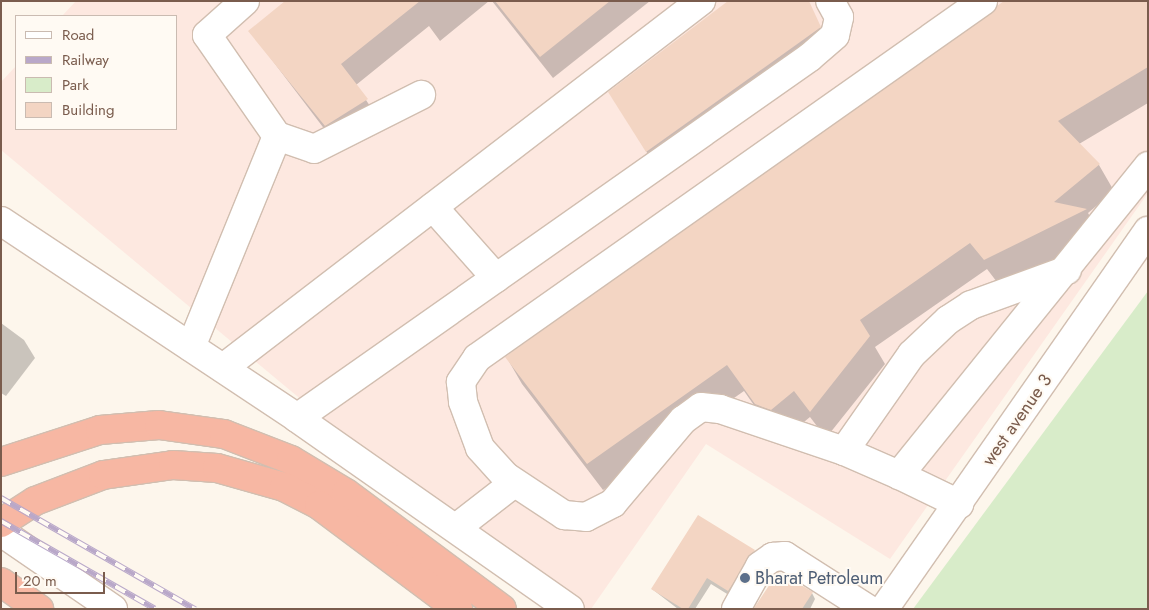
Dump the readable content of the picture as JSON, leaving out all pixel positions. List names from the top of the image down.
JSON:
{
  "streets": {
    "street": ["west avenue 3"]
  },
  "places": ["Bharat Petroleum"],
  "legend": [
    "Road",
    "Railway",
    "Park",
    "Building"
  ],
  "scale_bar": "20 m"
}
